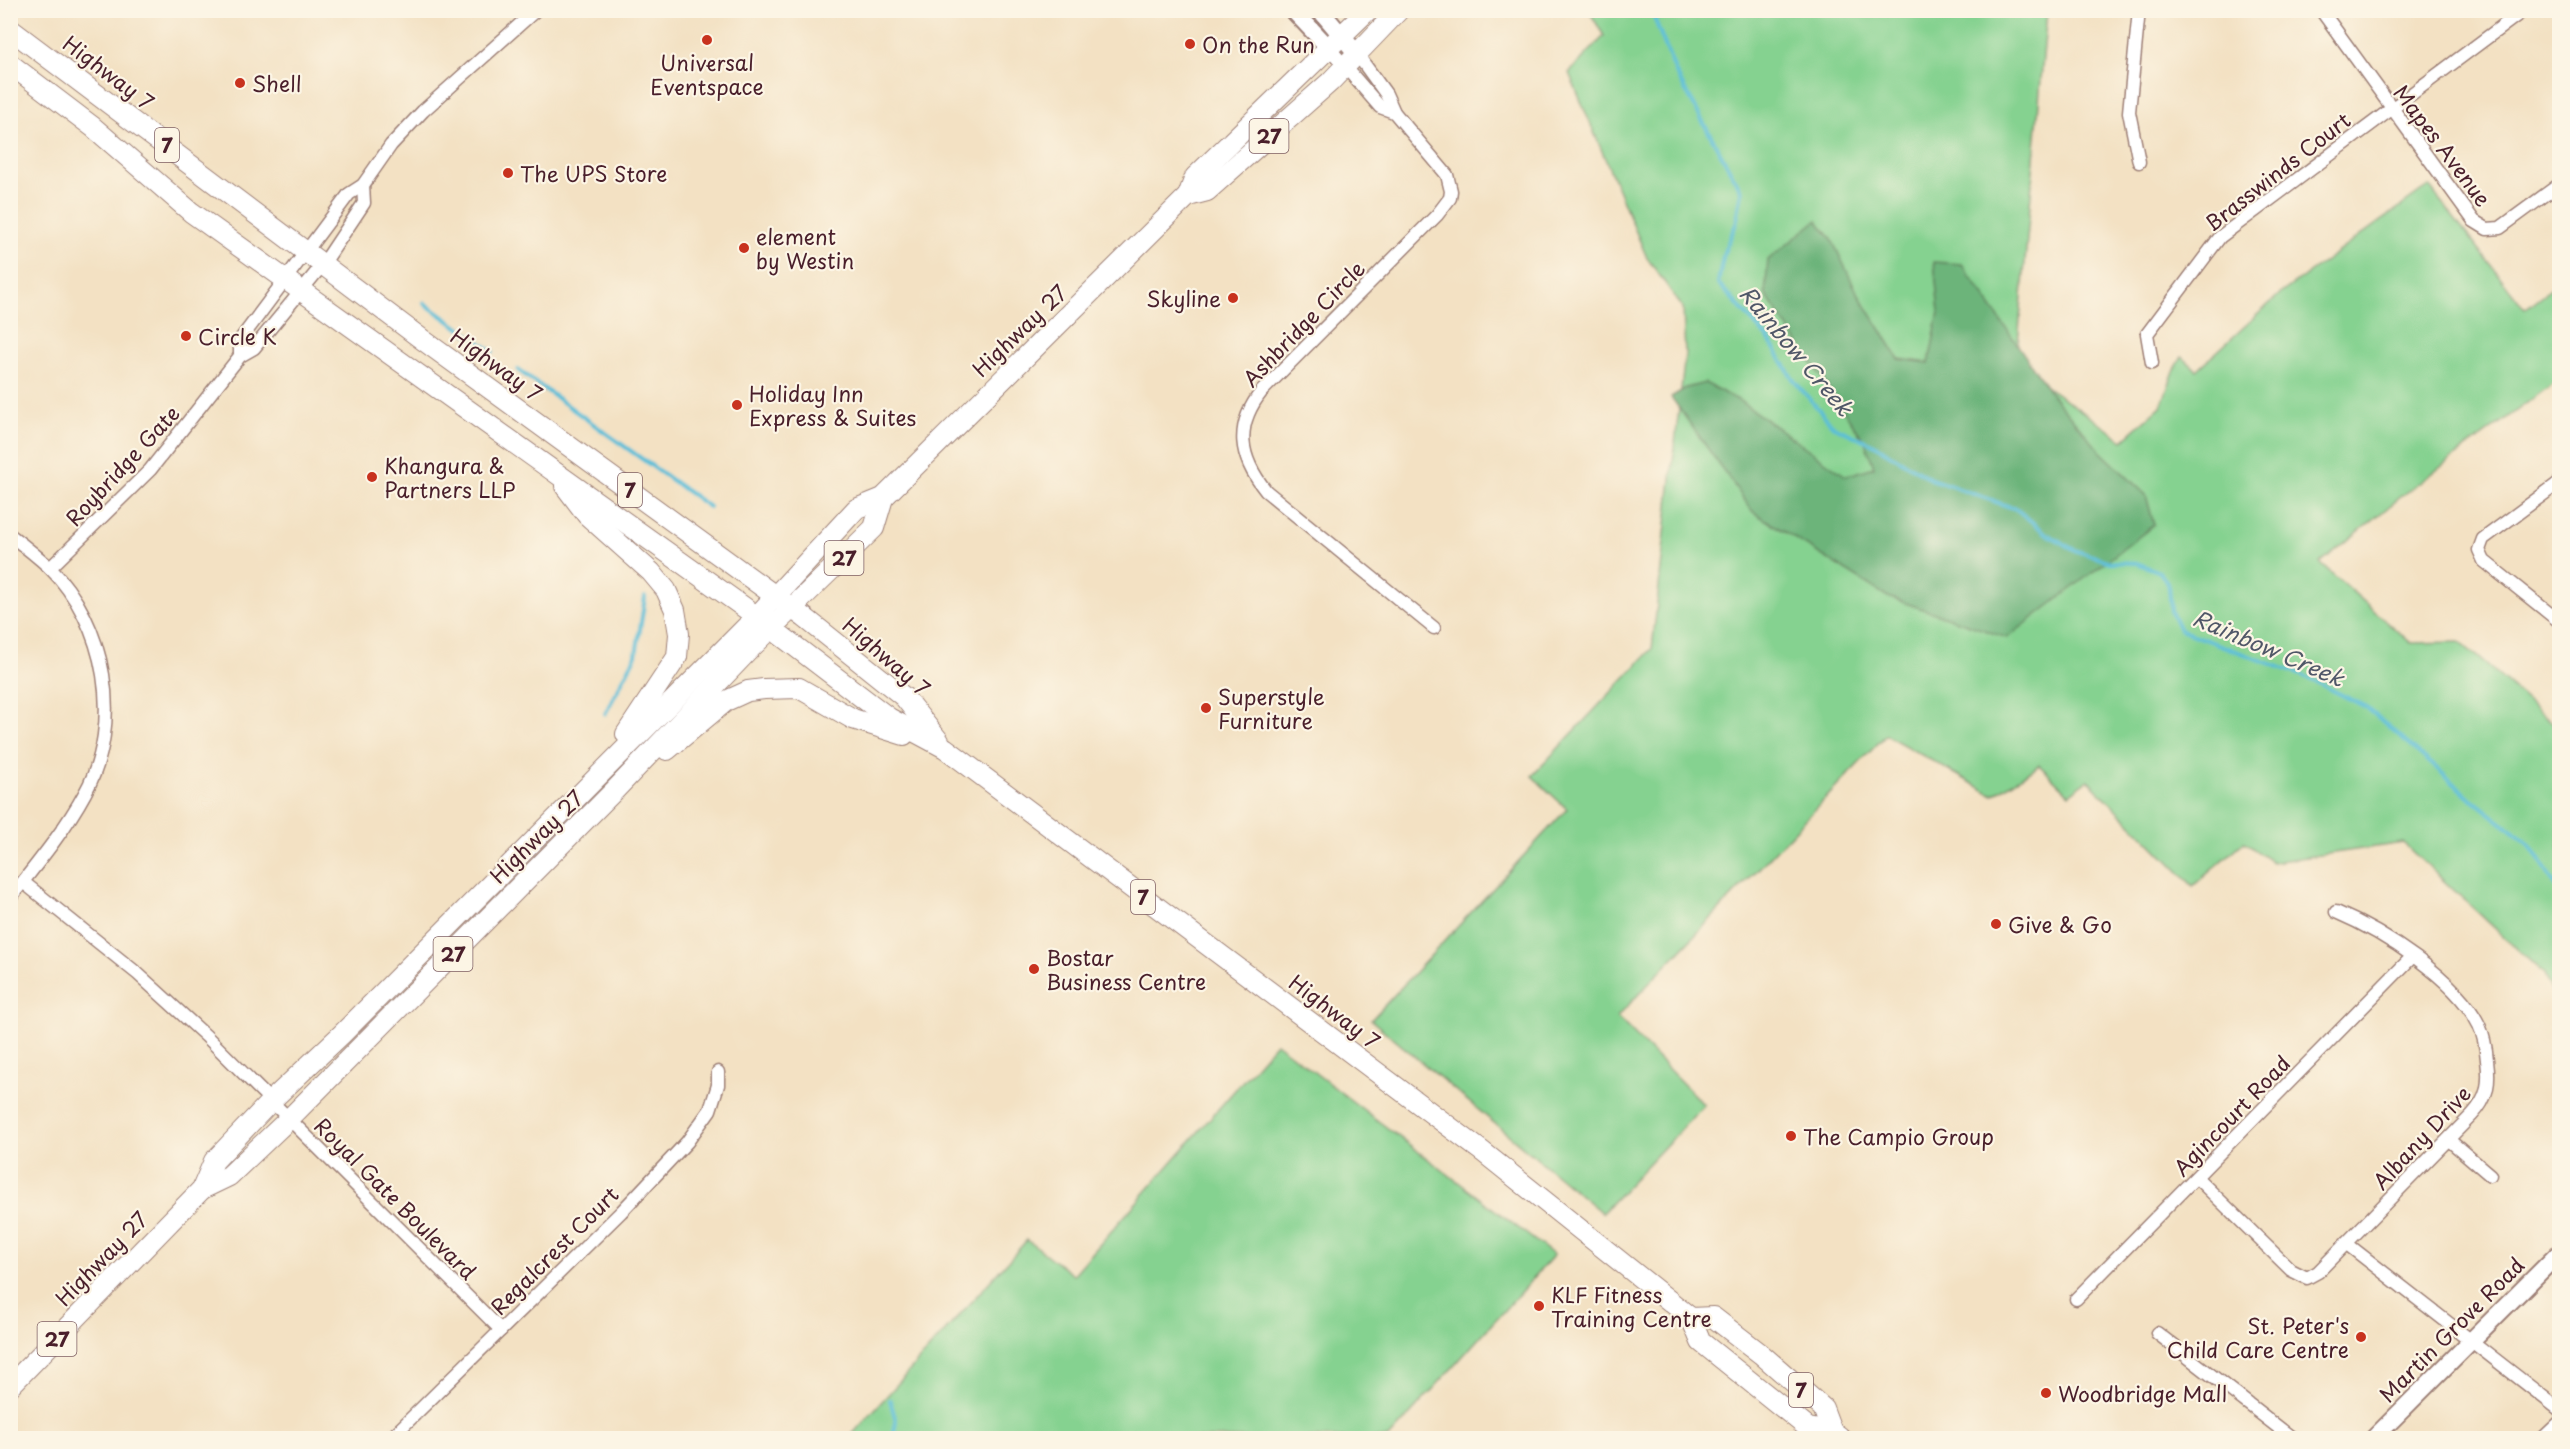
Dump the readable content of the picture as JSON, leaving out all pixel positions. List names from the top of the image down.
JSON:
{
  "streets": {
    "main road": [
      "Highway 7",
      "27",
      "7",
      "Highway 27"
    ],
    "street": [
      "Mapes Avenue",
      "Brasswinds Court",
      "Ashbridge Circle",
      "Roybridge Gate",
      "Agincourt Road",
      "Albany Drive",
      "Royal Gate Boulevard",
      "Regalcrest Court",
      "Martin Grove Road"
    ]
  },
  "crossings": [
    ["Highway 7", "Highway 27"],
    ["Highway 7", "Roybridge Gate"],
    ["Mapes Avenue", "Brasswinds Court"],
    ["Ashbridge Circle", "Highway 27"],
    ["Highway 27", "Royal Gate Boulevard"],
    ["Agincourt Road", "Albany Drive"],
    ["Royal Gate Boulevard", "Regalcrest Court"]
  ],
  "water": ["Rainbow Creek"],
  "places": [
    "Universal Eventspace",
    "On the Run",
    "Shell",
    "The UPS Store",
    "element by Westin",
    "Skyline",
    "Circle K",
    "Holiday Inn Express & Suites",
    "Khangura & Partners LLP",
    "Superstyle Furniture",
    "Give & Go",
    "Bostar Business Centre",
    "The Campio Group",
    "KLF Fitness Training Centre",
    "St. Peter's Child Care Centre",
    "Woodbridge Mall"
  ]
}
